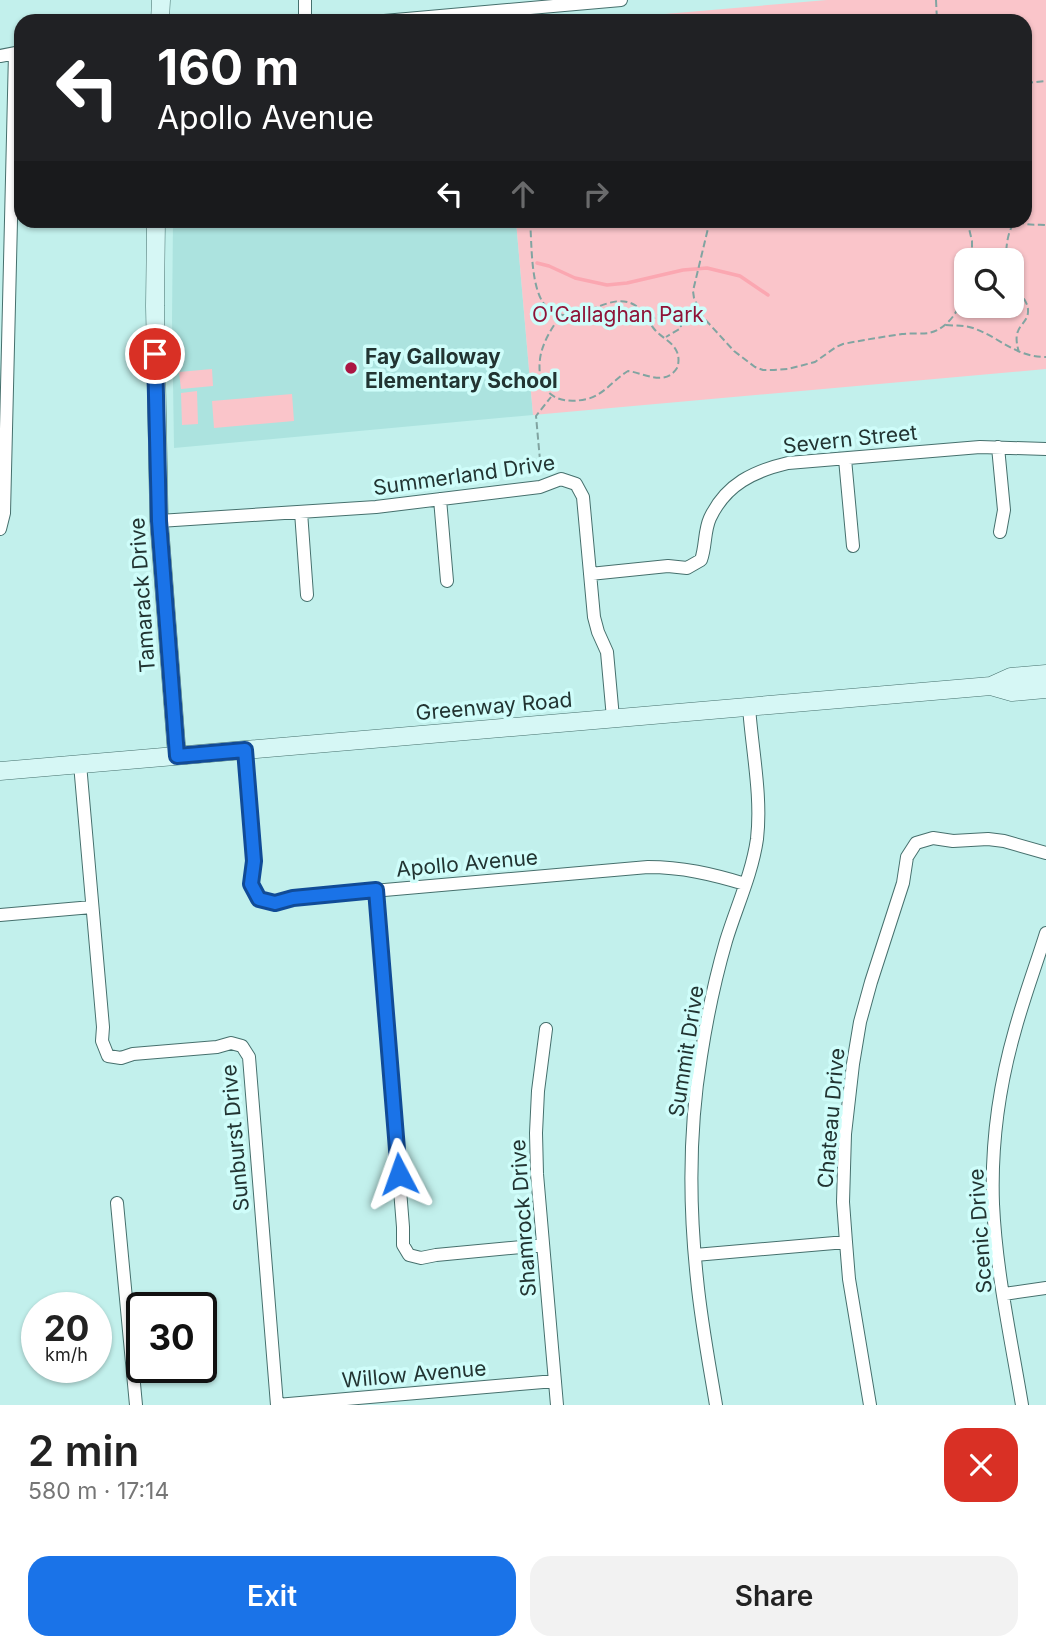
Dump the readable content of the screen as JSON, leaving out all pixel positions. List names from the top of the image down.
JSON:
{
  "streets": {
    "street": [
      "Severn Street",
      "Summerland Drive",
      "Tamarack Drive",
      "Greenway Road",
      "Apollo Avenue",
      "Summit Drive",
      "Chateau Drive",
      "Sunburst Drive",
      "Shamrock Drive",
      "Scenic Drive",
      "Willow Avenue"
    ]
  },
  "crossings": [
    ["Severn Street", "Summerland Drive"],
    ["Summerland Drive", "Tamarack Drive"],
    ["Summerland Drive", "Greenway Road"],
    ["Tamarack Drive", "Greenway Road"],
    ["Greenway Road", "Apollo Avenue"],
    ["Greenway Road", "Summit Drive"],
    ["Greenway Road", "Sunburst Drive"],
    ["Apollo Avenue", "Summit Drive"],
    ["Sunburst Drive", "Willow Avenue"],
    ["Shamrock Drive", "Willow Avenue"]
  ],
  "parks": ["O'Callaghan Park"],
  "places": ["Fay Galloway Elementary School"],
  "page": {
    "turn": ["160 m", "Apollo Avenue"],
    "speed": "20 km/h",
    "limit": "30",
    "heading": ["2 min", "580 m · 17:14"],
    "buttons": ["Exit", "Share"]
  }
}
